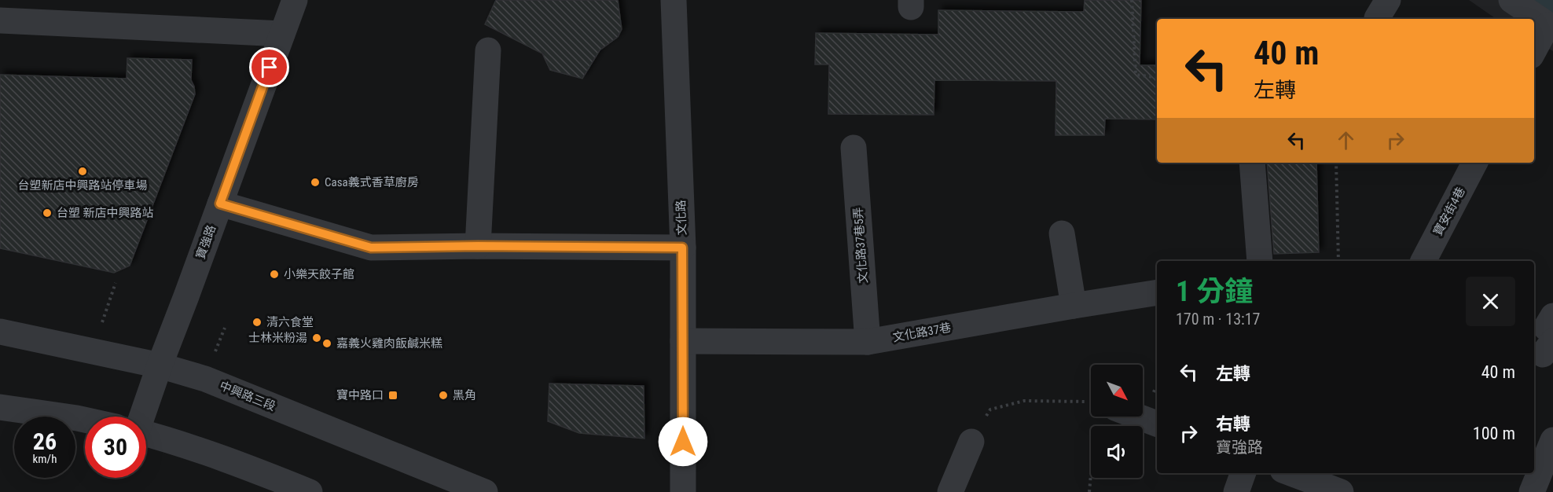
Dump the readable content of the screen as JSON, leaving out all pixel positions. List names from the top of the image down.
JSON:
{
  "streets": {
    "street": [
      "寶安街4巷",
      "文化路",
      "寶強路",
      "文化路37巷5弄",
      "文化路37巷",
      "中興路三段"
    ]
  },
  "crossings": [
    ["文化路", "文化路37巷"],
    ["寶強路", "中興路三段"],
    ["文化路37巷5弄", "文化路37巷"]
  ],
  "places": {
    "other": [
      "台塑新店中興路站停車場",
      "Casa義式香草廚房",
      "台塑 新店中興路站",
      "小樂天餃子館",
      "清六食堂",
      "士林米粉湯",
      "嘉義火雞肉飯鹹米糕",
      "黑角"
    ],
    "transit": ["寶中路口"]
  },
  "north": "bottom right",
  "page": {
    "turn": ["40 m", "左轉"],
    "heading": ["1 分鐘", "170 m · 13:17"],
    "list": [
      {
        "name": "左轉",
        "value": "40 m"
      },
      {
        "name": "右轉",
        "note": "寶強路",
        "value": "100 m"
      }
    ],
    "speed": "26 km/h",
    "limit": "30"
  }
}
